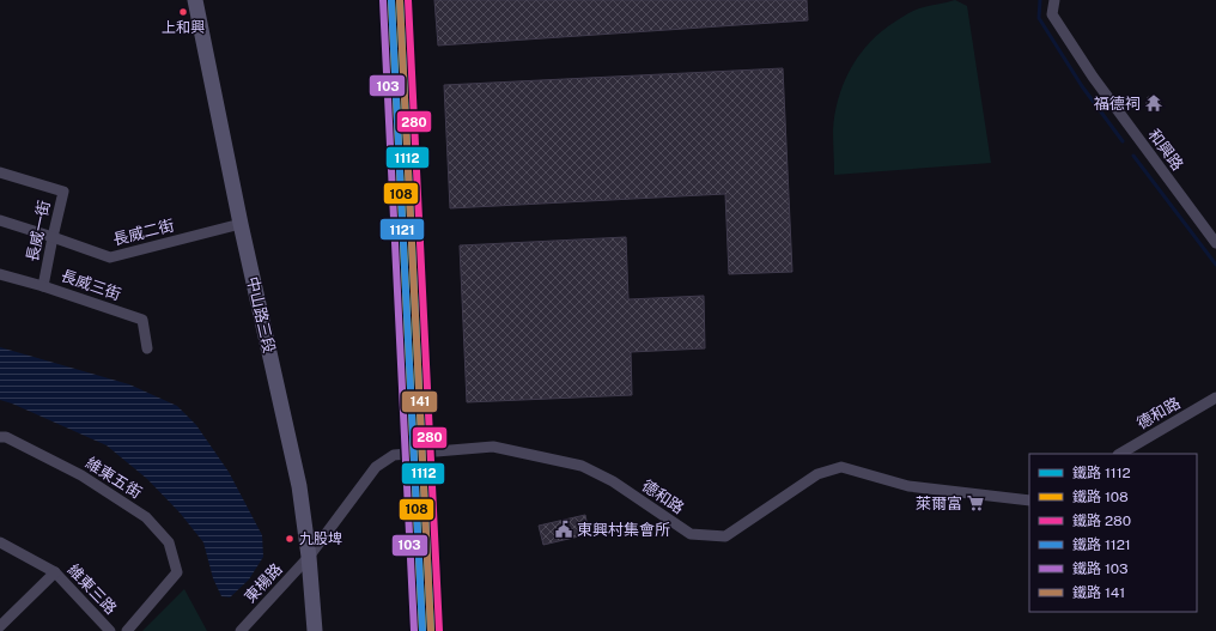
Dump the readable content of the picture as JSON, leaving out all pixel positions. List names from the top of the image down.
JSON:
{
  "streets": {
    "street": [
      "和興路",
      "長威一街",
      "長威二街",
      "長威三街",
      "中山路三段",
      "德和路",
      "維東五街",
      "東楊路",
      "維東三路"
    ]
  },
  "crossings": [
    ["長威一街", "長威二街"],
    ["長威一街", "長威三街"],
    ["長威二街", "中山路三段"],
    ["中山路三段", "德和路"],
    ["中山路三段", "東楊路"],
    ["德和路", "東楊路"]
  ],
  "places": {
    "other": ["上和興", "九股埤"],
    "temple": ["福德祠"],
    "supermarket": ["萊爾富"],
    "public building": ["東興村集會所"]
  },
  "lines": [
    "rail line 1112",
    "rail line 108",
    "rail line 280",
    "rail line 1121",
    "rail line 103",
    "rail line 141"
  ],
  "legend": [
    "鐵路 1112",
    "鐵路 108",
    "鐵路 280",
    "鐵路 1121",
    "鐵路 103",
    "鐵路 141"
  ]
}
